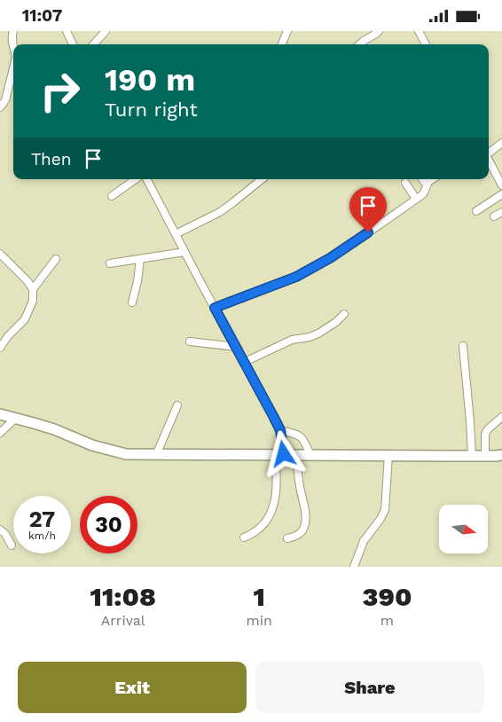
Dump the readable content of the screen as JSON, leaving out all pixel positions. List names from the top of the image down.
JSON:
{
  "north": "right",
  "page": {
    "status": "11:07",
    "turn": ["190 m", "Turn right"],
    "then": "Then",
    "speed": "27 km/h",
    "limit": "30",
    "eta": [
      "11:08",
      "Arrival",
      "1",
      "min",
      "390",
      "m"
    ],
    "buttons": ["Exit", "Share"]
  }
}
